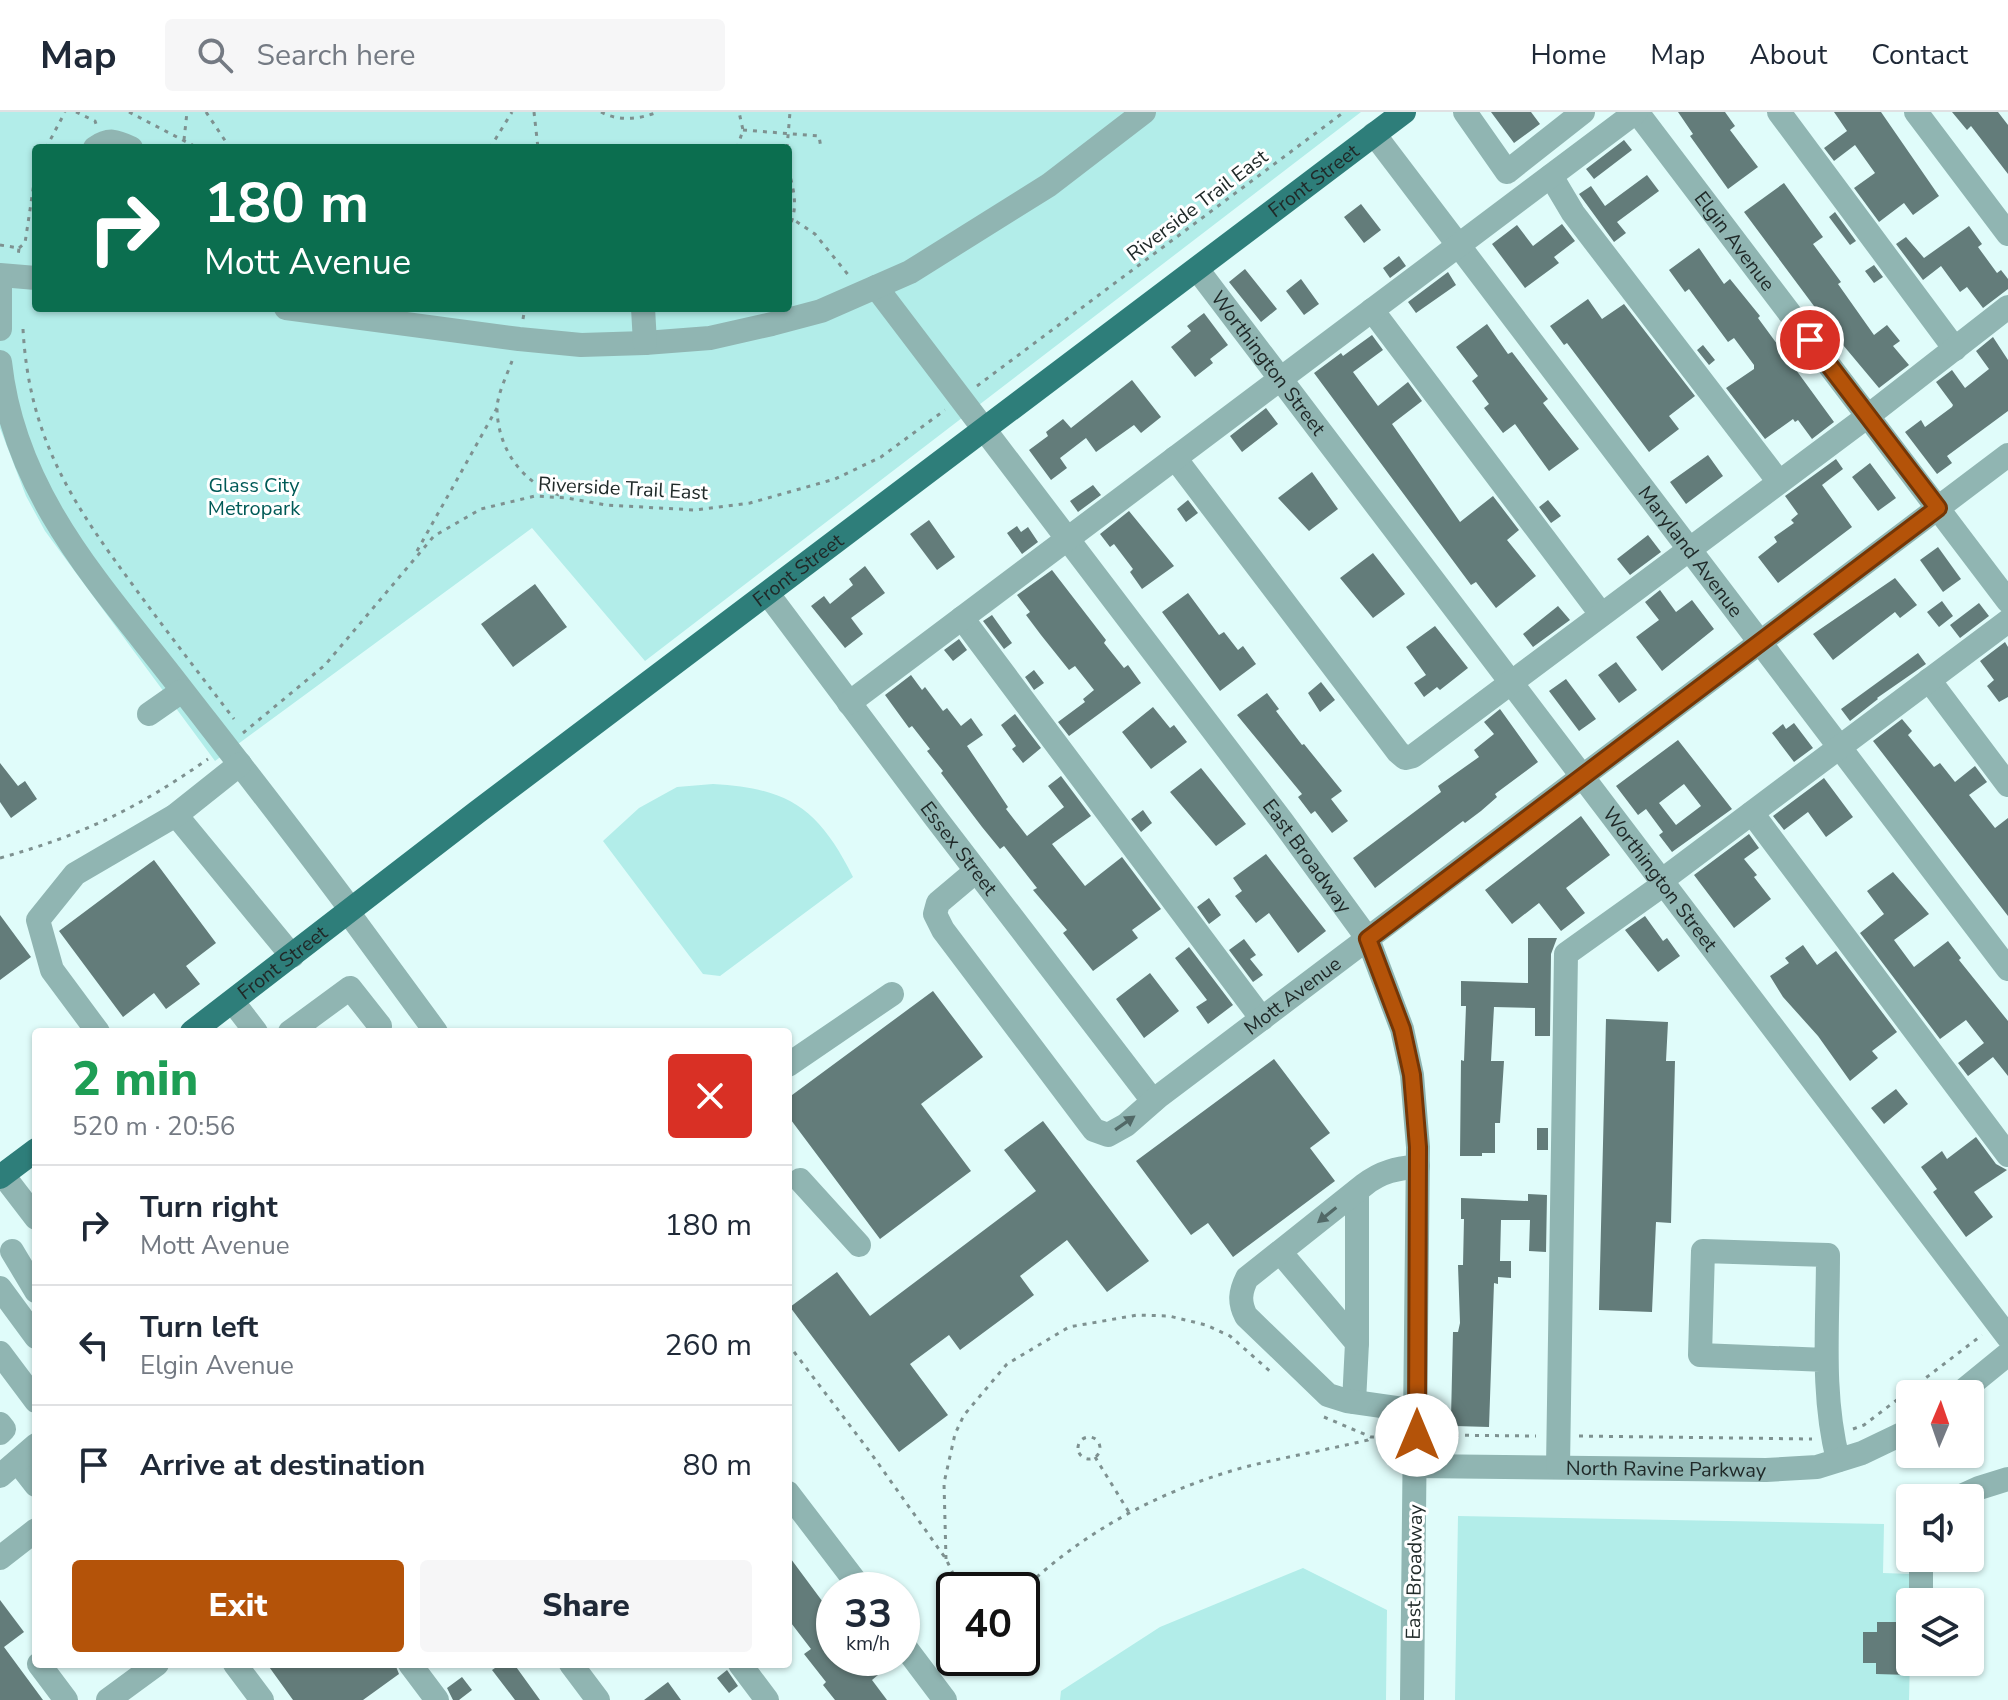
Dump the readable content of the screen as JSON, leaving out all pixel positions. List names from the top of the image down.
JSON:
{
  "streets": {
    "main road": ["Front Street"],
    "street": [
      "Elgin Avenue",
      "Worthington Street",
      "Maryland Avenue",
      "Essex Street",
      "East Broadway",
      "Mott Avenue",
      "North Ravine Parkway"
    ],
    "path": ["Riverside Trail East"]
  },
  "crossings": [
    ["Front Street", "Worthington Street"],
    ["Front Street", "Maryland Avenue"],
    ["Front Street", "Essex Street"],
    ["Front Street", "East Broadway"],
    ["Riverside Trail East", "East Broadway"],
    ["Elgin Avenue", "Mott Avenue"],
    ["Worthington Street", "Mott Avenue"],
    ["Maryland Avenue", "Mott Avenue"],
    ["Essex Street", "Mott Avenue"],
    ["East Broadway", "Mott Avenue"],
    ["East Broadway", "North Ravine Parkway"]
  ],
  "parks": ["Glass City Metropark"],
  "north": "top",
  "page": {
    "header": "Map",
    "search": "Search here",
    "nav": [
      "Home",
      "Map",
      "About",
      "Contact"
    ],
    "turn": ["180 m", "Mott Avenue"],
    "heading": ["2 min", "520 m · 20:56"],
    "list": [
      {
        "name": "Turn right",
        "note": "Mott Avenue",
        "value": "180 m"
      },
      {
        "name": "Turn left",
        "note": "Elgin Avenue",
        "value": "260 m"
      },
      {
        "name": "Arrive at destination",
        "value": "80 m"
      }
    ],
    "buttons": ["Exit", "Share"],
    "speed": "33 km/h",
    "limit": "40"
  }
}
